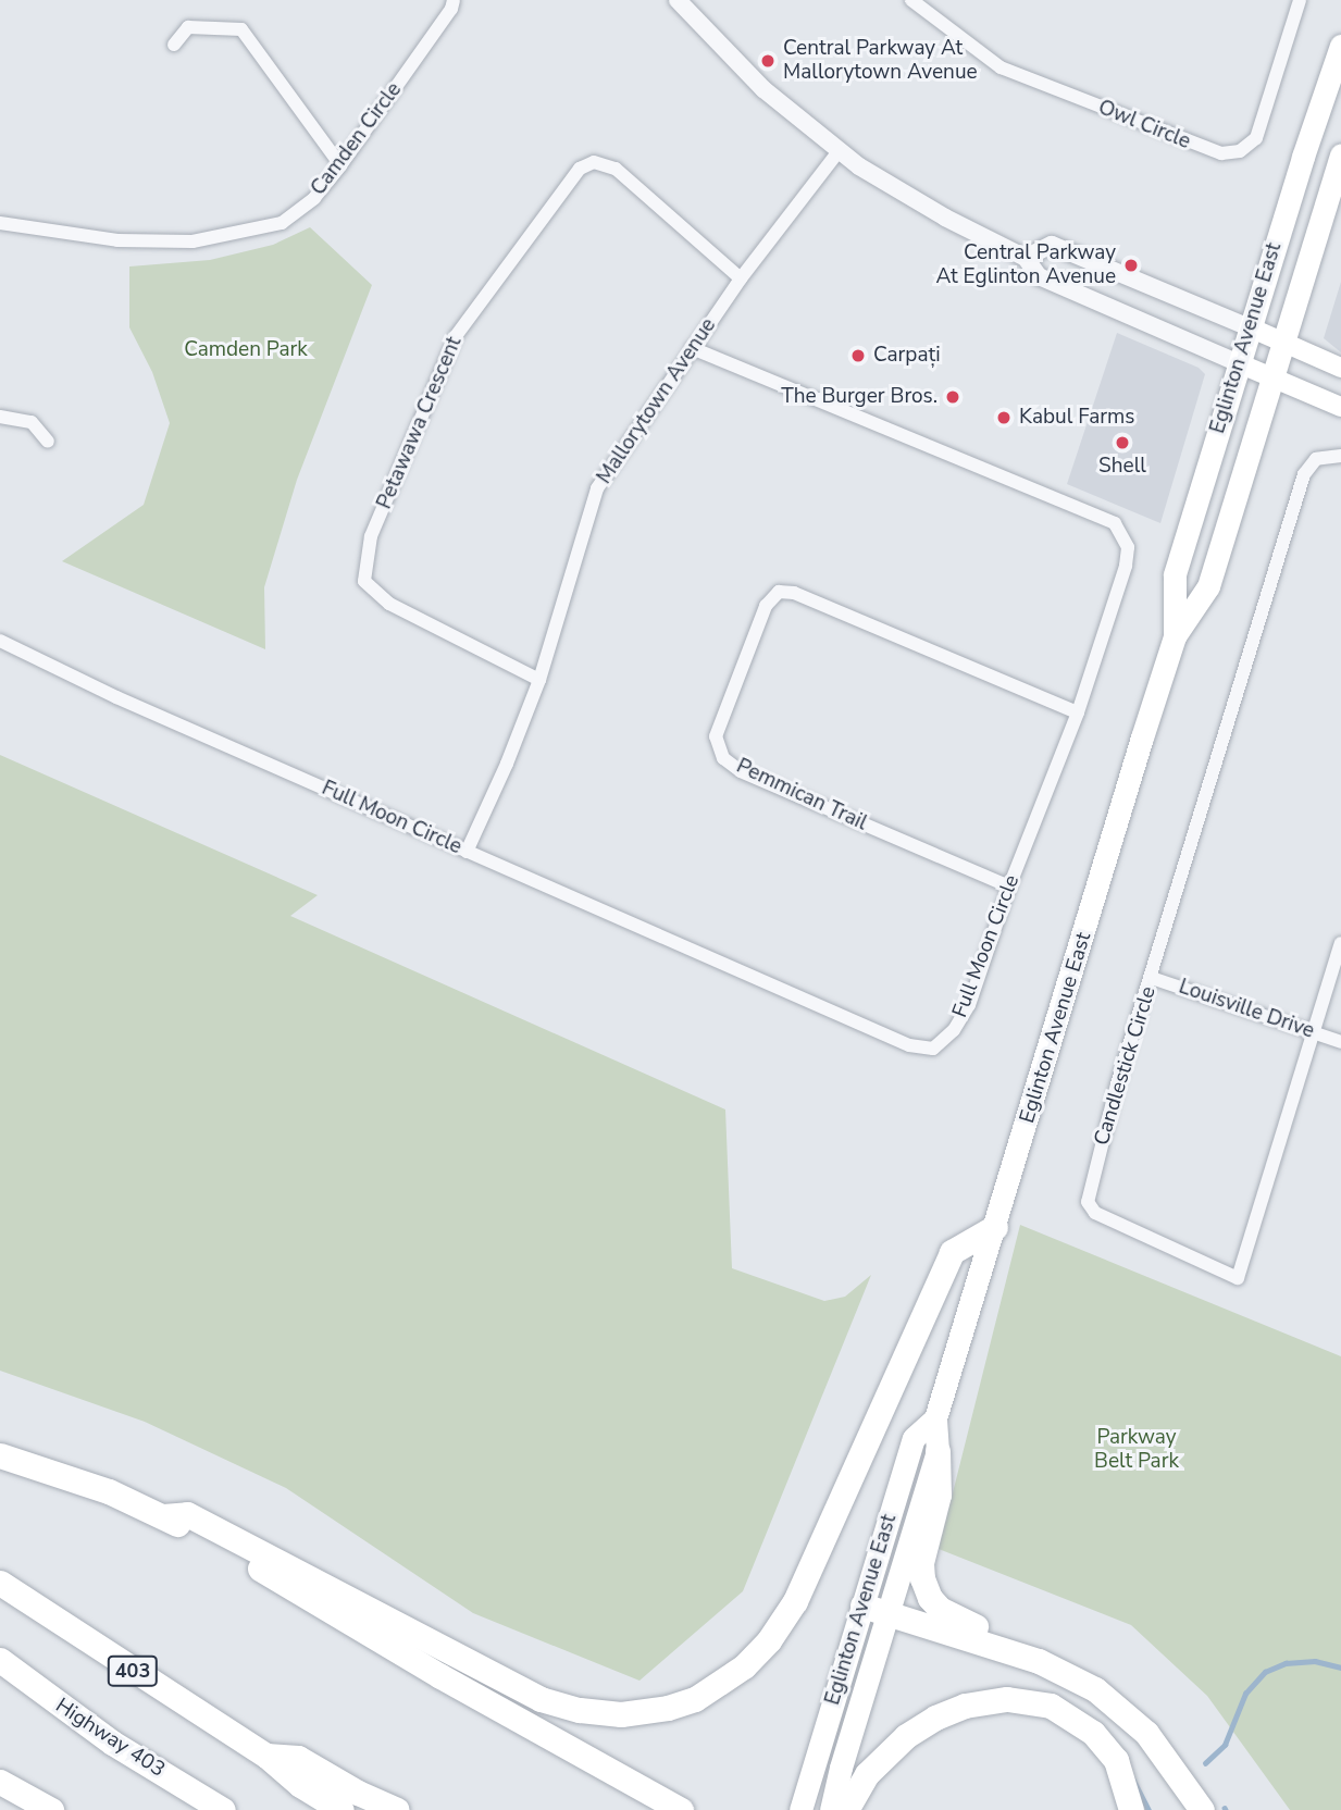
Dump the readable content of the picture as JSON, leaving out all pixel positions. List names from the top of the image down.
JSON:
{
  "streets": {
    "highway": ["403", "Highway 403"],
    "main road": ["Eglinton Avenue East"],
    "street": [
      "Owl Circle",
      "Camden Circle",
      "Mallorytown Avenue",
      "Petawawa Crescent",
      "Pemmican Trail",
      "Full Moon Circle",
      "Louisville Drive",
      "Candlestick Circle"
    ]
  },
  "crossings": [
    ["Mallorytown Avenue", "Petawawa Crescent"],
    ["Mallorytown Avenue", "Full Moon Circle"],
    ["Pemmican Trail", "Full Moon Circle"],
    ["Louisville Drive", "Candlestick Circle"]
  ],
  "parks": ["Camden Park", "Parkway Belt Park"],
  "places": [
    "Central Parkway At Mallorytown Avenue",
    "Central Parkway At Eglinton Avenue",
    "Carpați",
    "The Burger Bros.",
    "Kabul Farms",
    "Shell"
  ]
}
